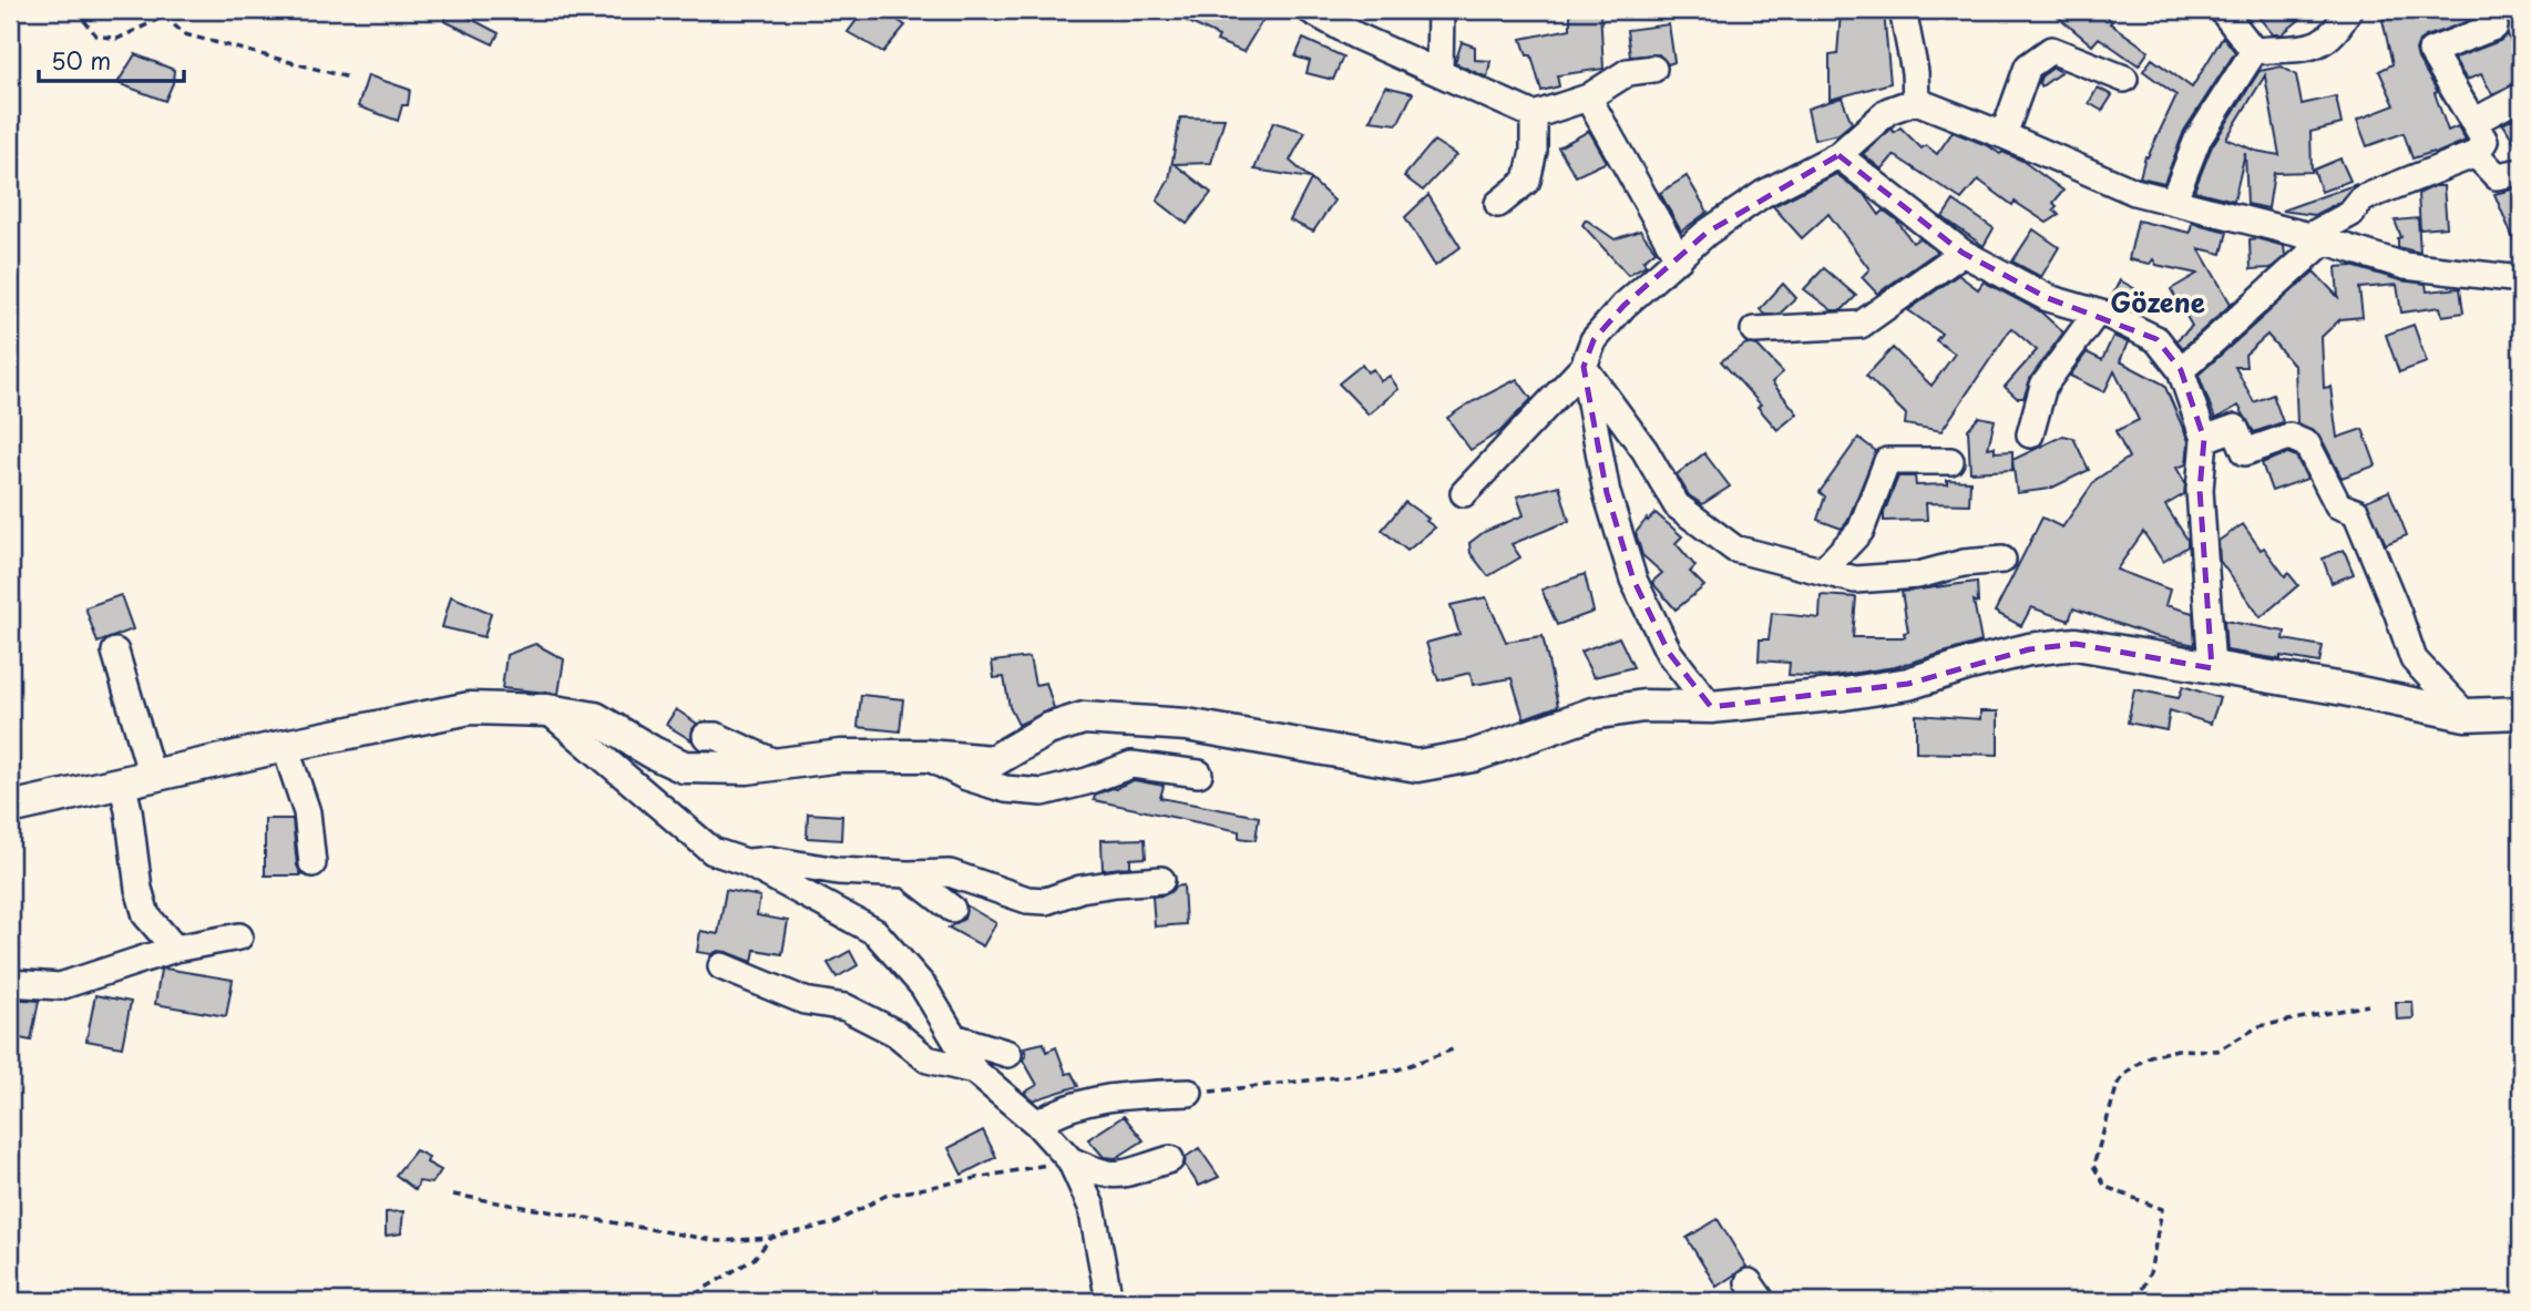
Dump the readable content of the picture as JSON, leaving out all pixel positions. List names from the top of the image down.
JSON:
{
  "districts": ["Gözene"],
  "scale_bar": "50 m"
}
